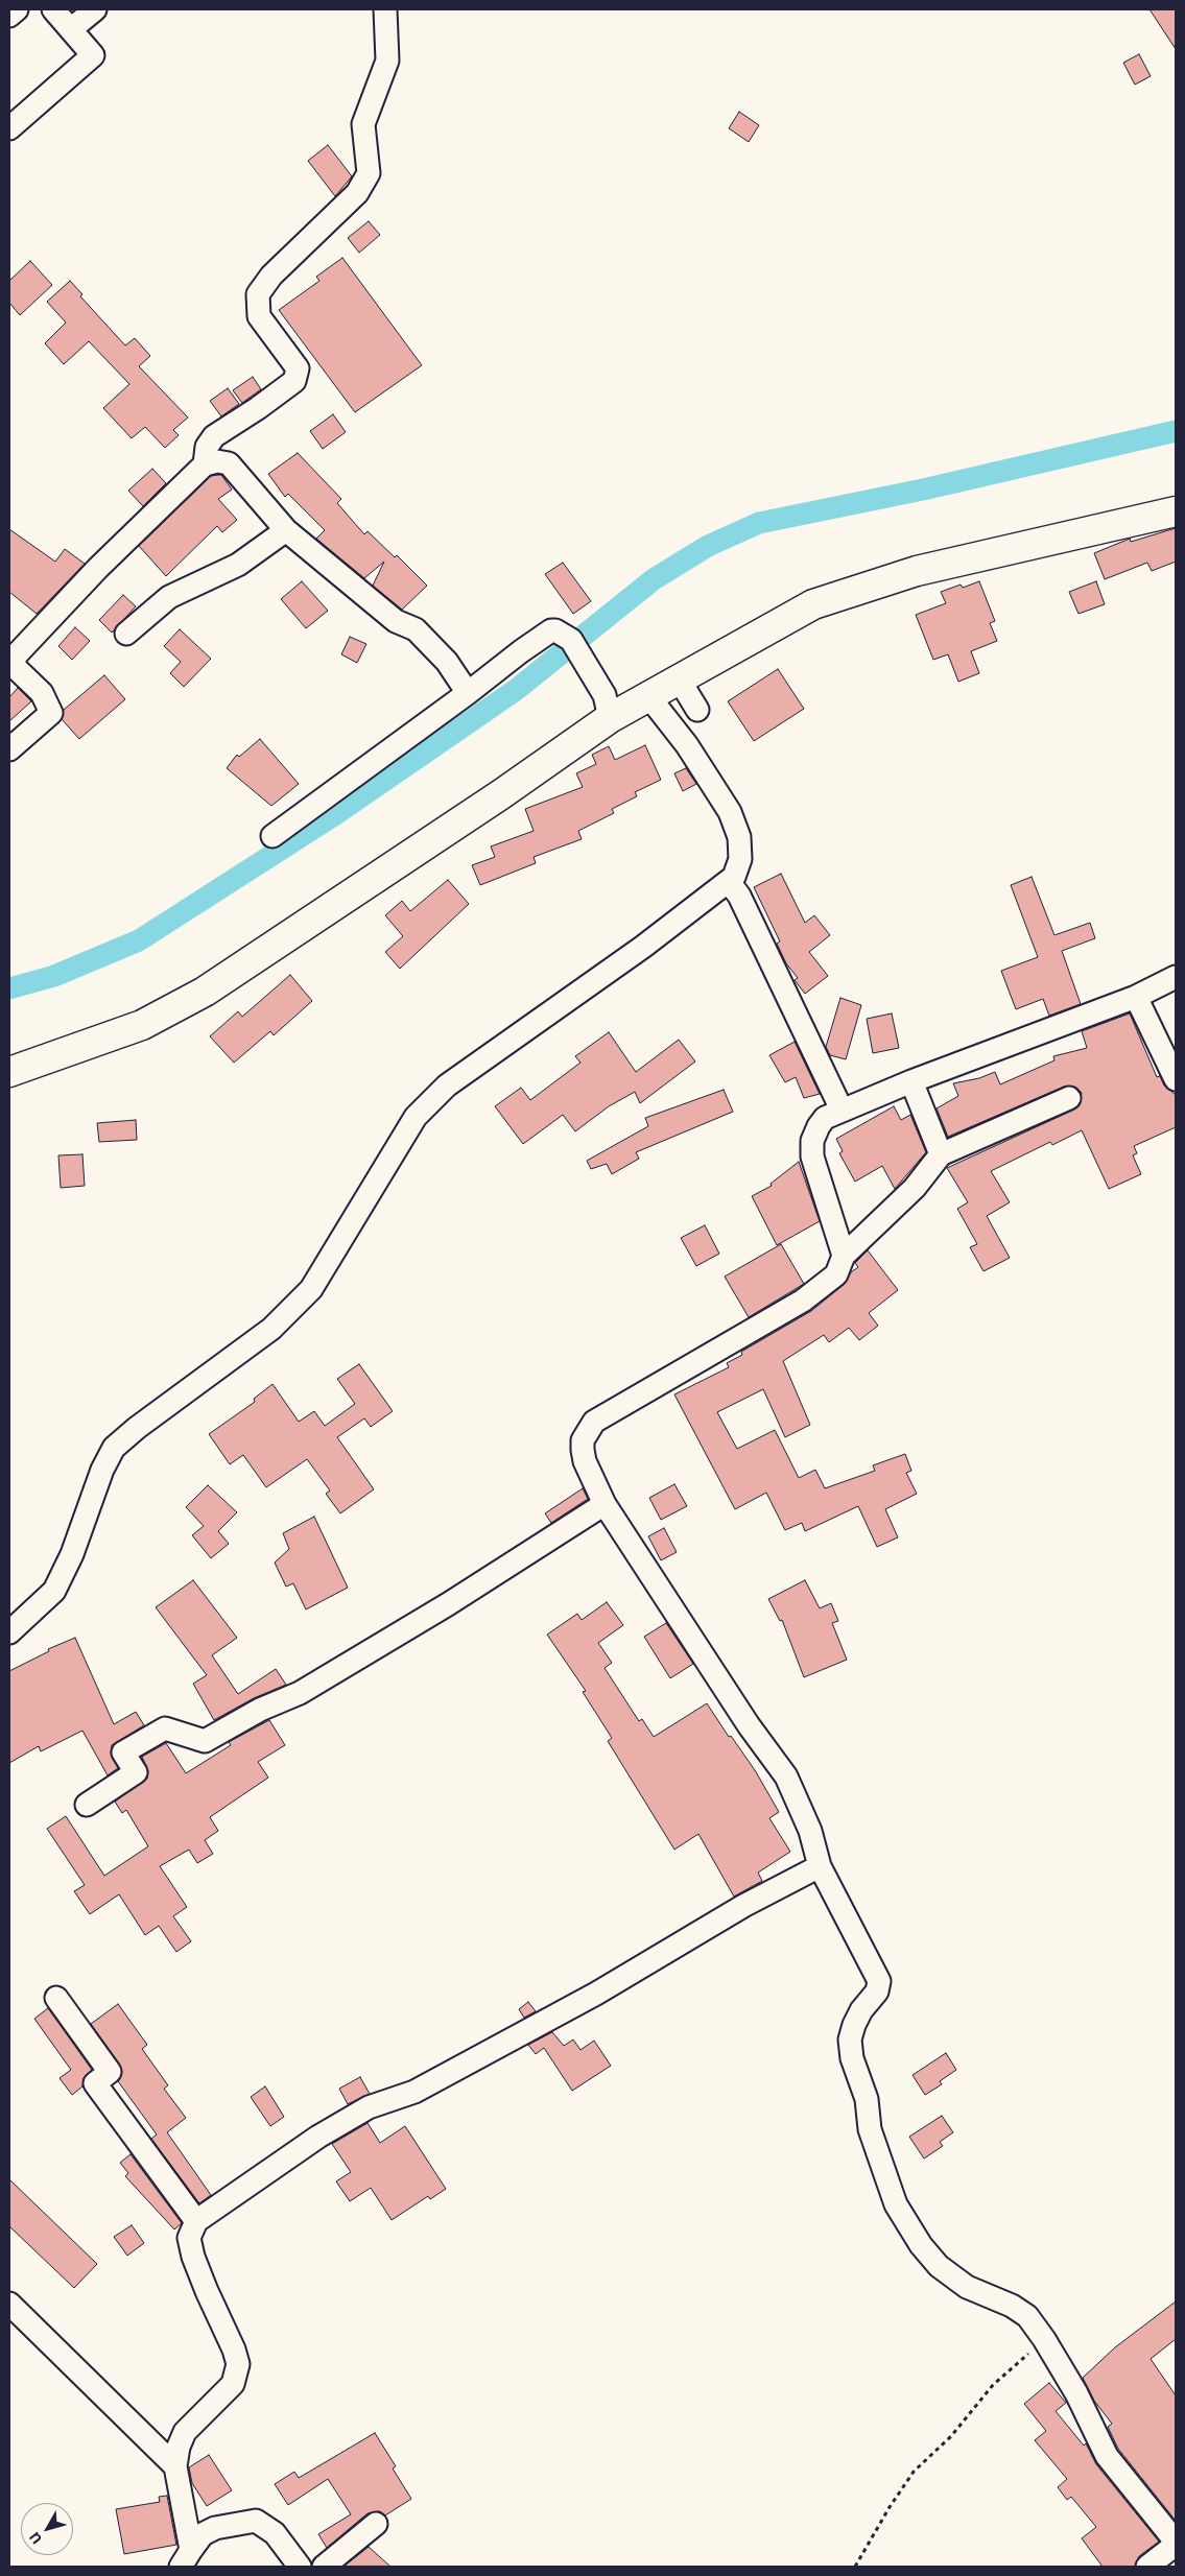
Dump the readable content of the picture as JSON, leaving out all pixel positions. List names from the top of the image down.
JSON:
{
  "north": "bottom left"
}
